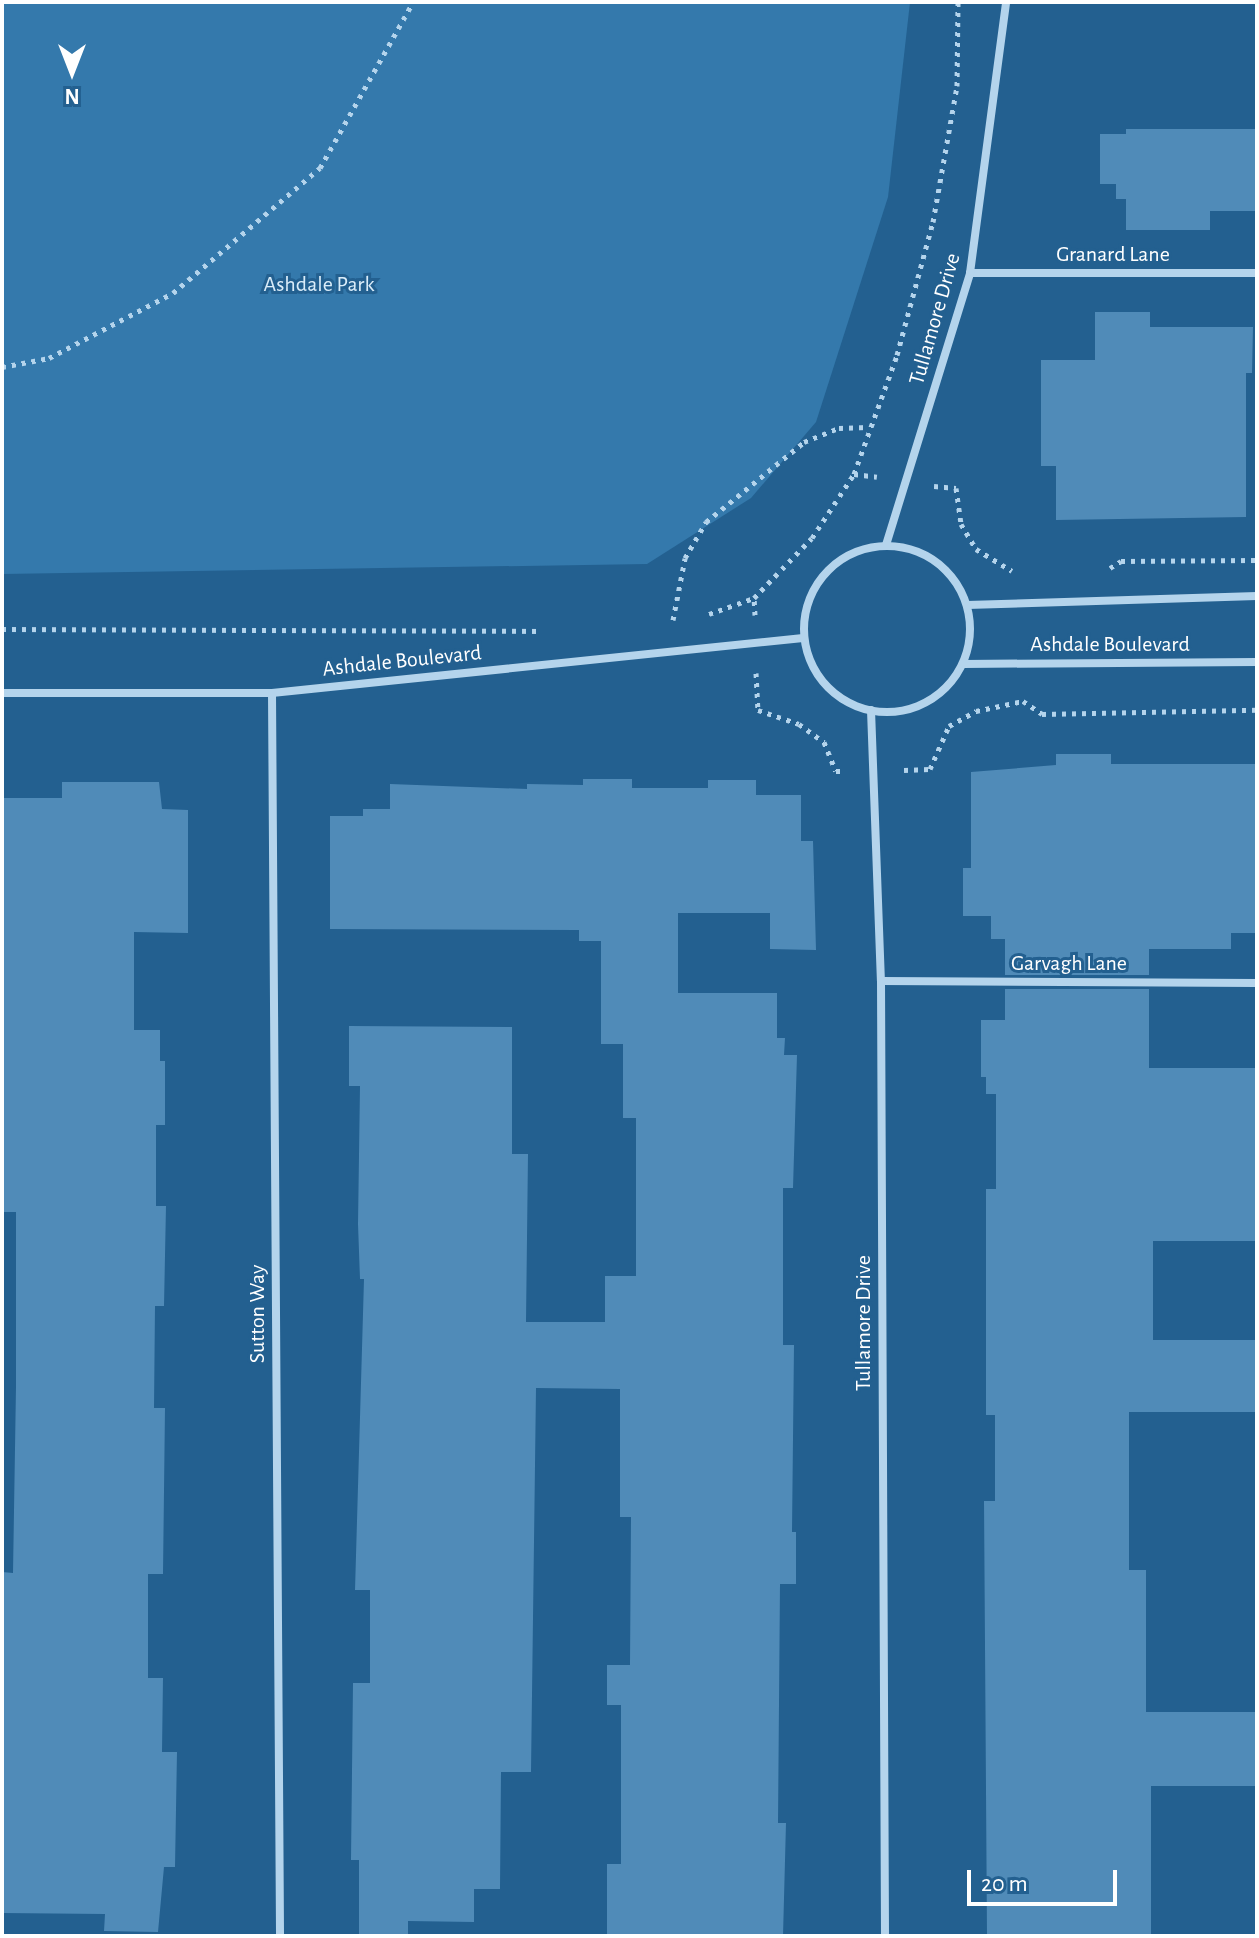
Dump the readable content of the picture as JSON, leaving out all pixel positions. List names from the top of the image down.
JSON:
{
  "streets": {
    "street": [
      "Granard Lane",
      "Tullamore Drive",
      "Ashdale Boulevard",
      "Garvagh Lane",
      "Sutton Way"
    ]
  },
  "crossings": [
    ["Granard Lane", "Tullamore Drive"],
    ["Tullamore Drive", "Ashdale Boulevard"],
    ["Tullamore Drive", "Garvagh Lane"],
    ["Ashdale Boulevard", "Sutton Way"]
  ],
  "parks": ["Ashdale Park"],
  "scale_bar": "20 m",
  "north": "bottom"
}
